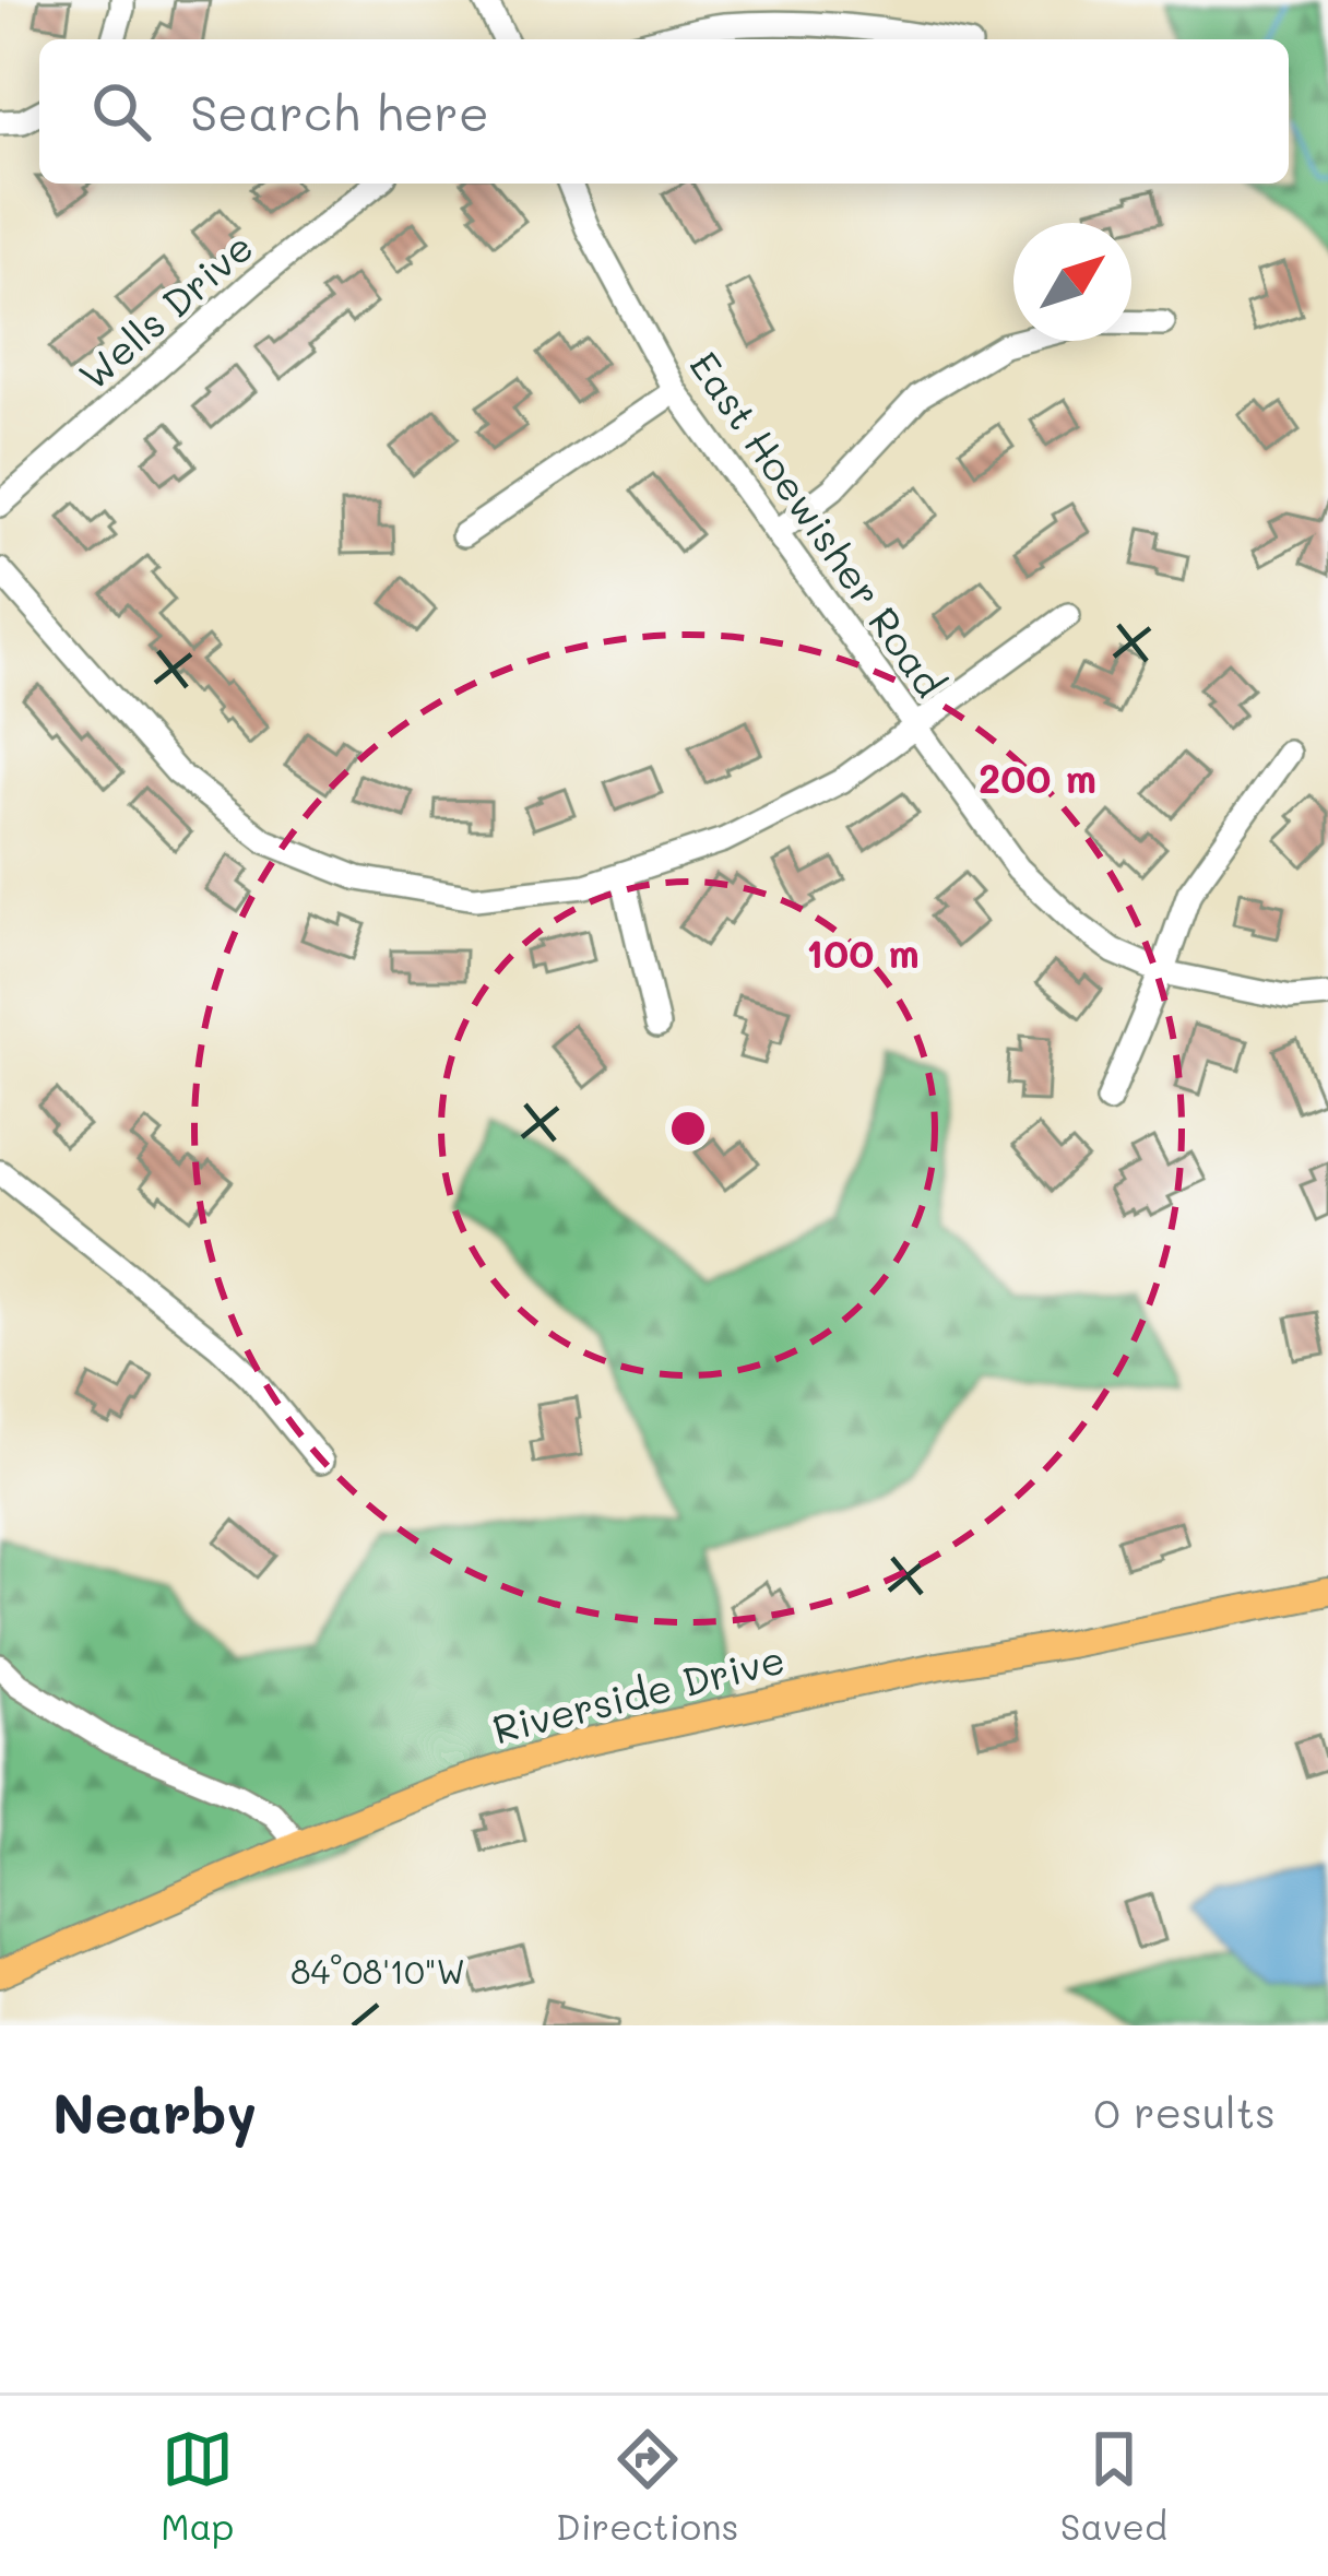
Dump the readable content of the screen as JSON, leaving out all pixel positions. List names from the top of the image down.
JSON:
{
  "streets": {
    "main road": ["Riverside Drive"],
    "street": ["Wells Drive", "East Hoewisher Road"]
  },
  "north": "top right",
  "page": {
    "search": "Search here",
    "heading": ["Nearby", "0 results"],
    "nav": ["Map", "Directions", "Saved"]
  },
  "coordinates": ["84°08'10\"W"],
  "rings": ["200 m", "100 m"]
}
